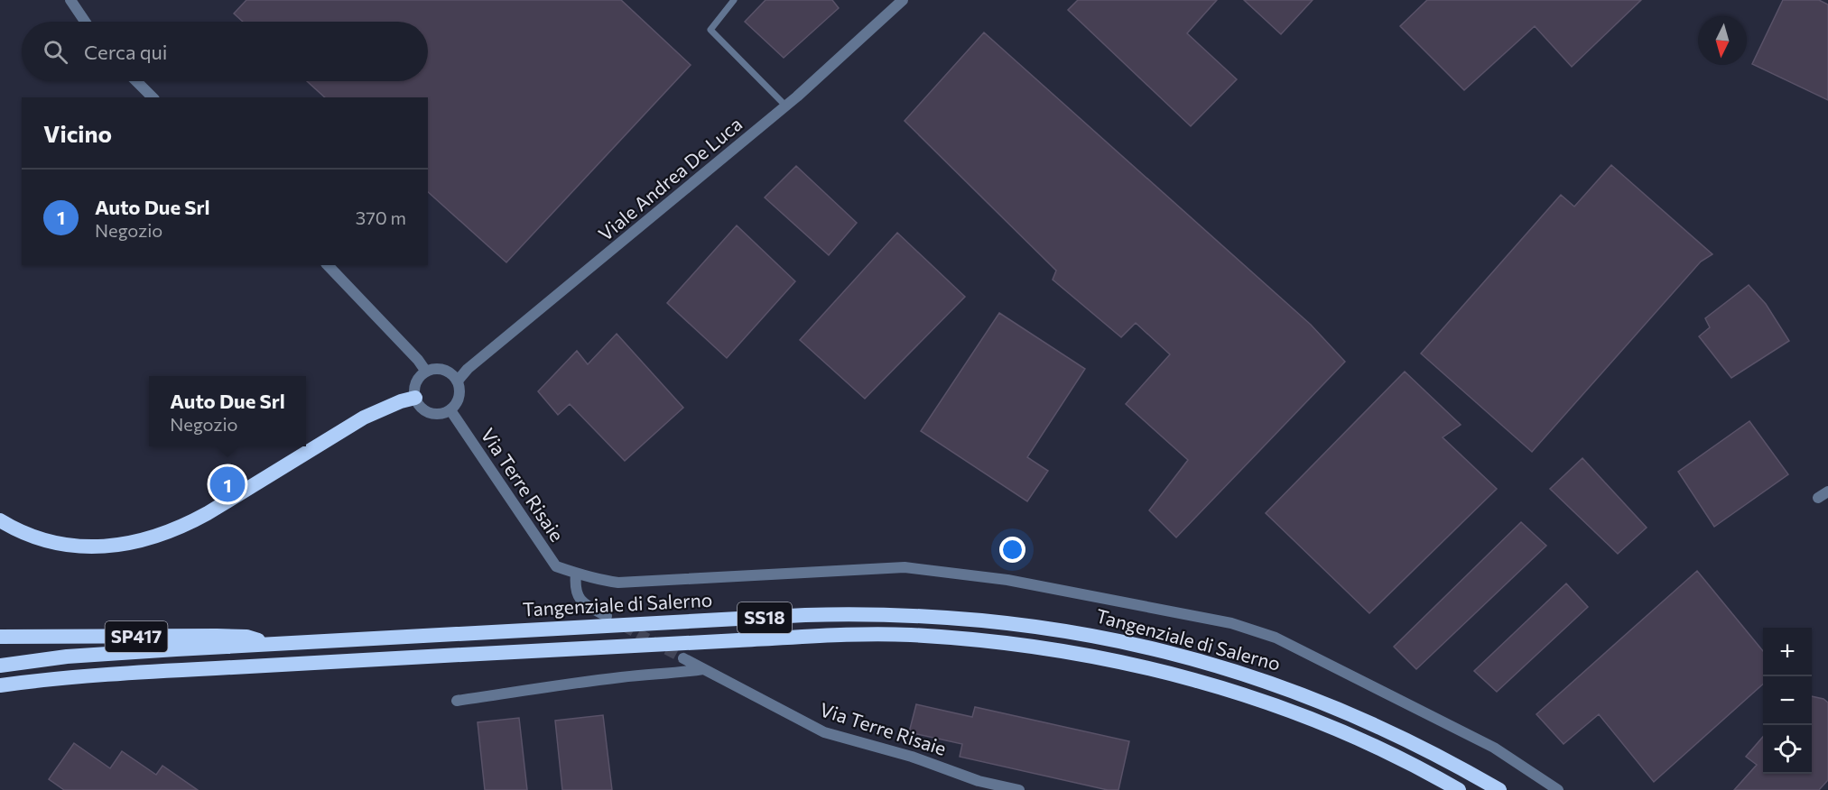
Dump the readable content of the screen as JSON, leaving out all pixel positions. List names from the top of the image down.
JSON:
{
  "streets": {
    "highway": ["Tangenziale di Salerno", "SS18", "SP417"],
    "street": ["Viale Andrea De Luca", "Via Terre Risaie"]
  },
  "crossings": [
    ["Viale Andrea De Luca", "Via Terre Risaie"],
    ["Tangenziale di Salerno", "SP417"]
  ],
  "north": "bottom",
  "page": {
    "search": "Cerca qui",
    "heading": "Vicino",
    "list": [
      {
        "mark": "1",
        "name": "Auto Due Srl",
        "note": "Negozio",
        "value": "370 m"
      }
    ],
    "popup": ["Auto Due Srl", "Negozio"],
    "pins": "1",
    "map_buttons": ["+", "−"]
  }
}
